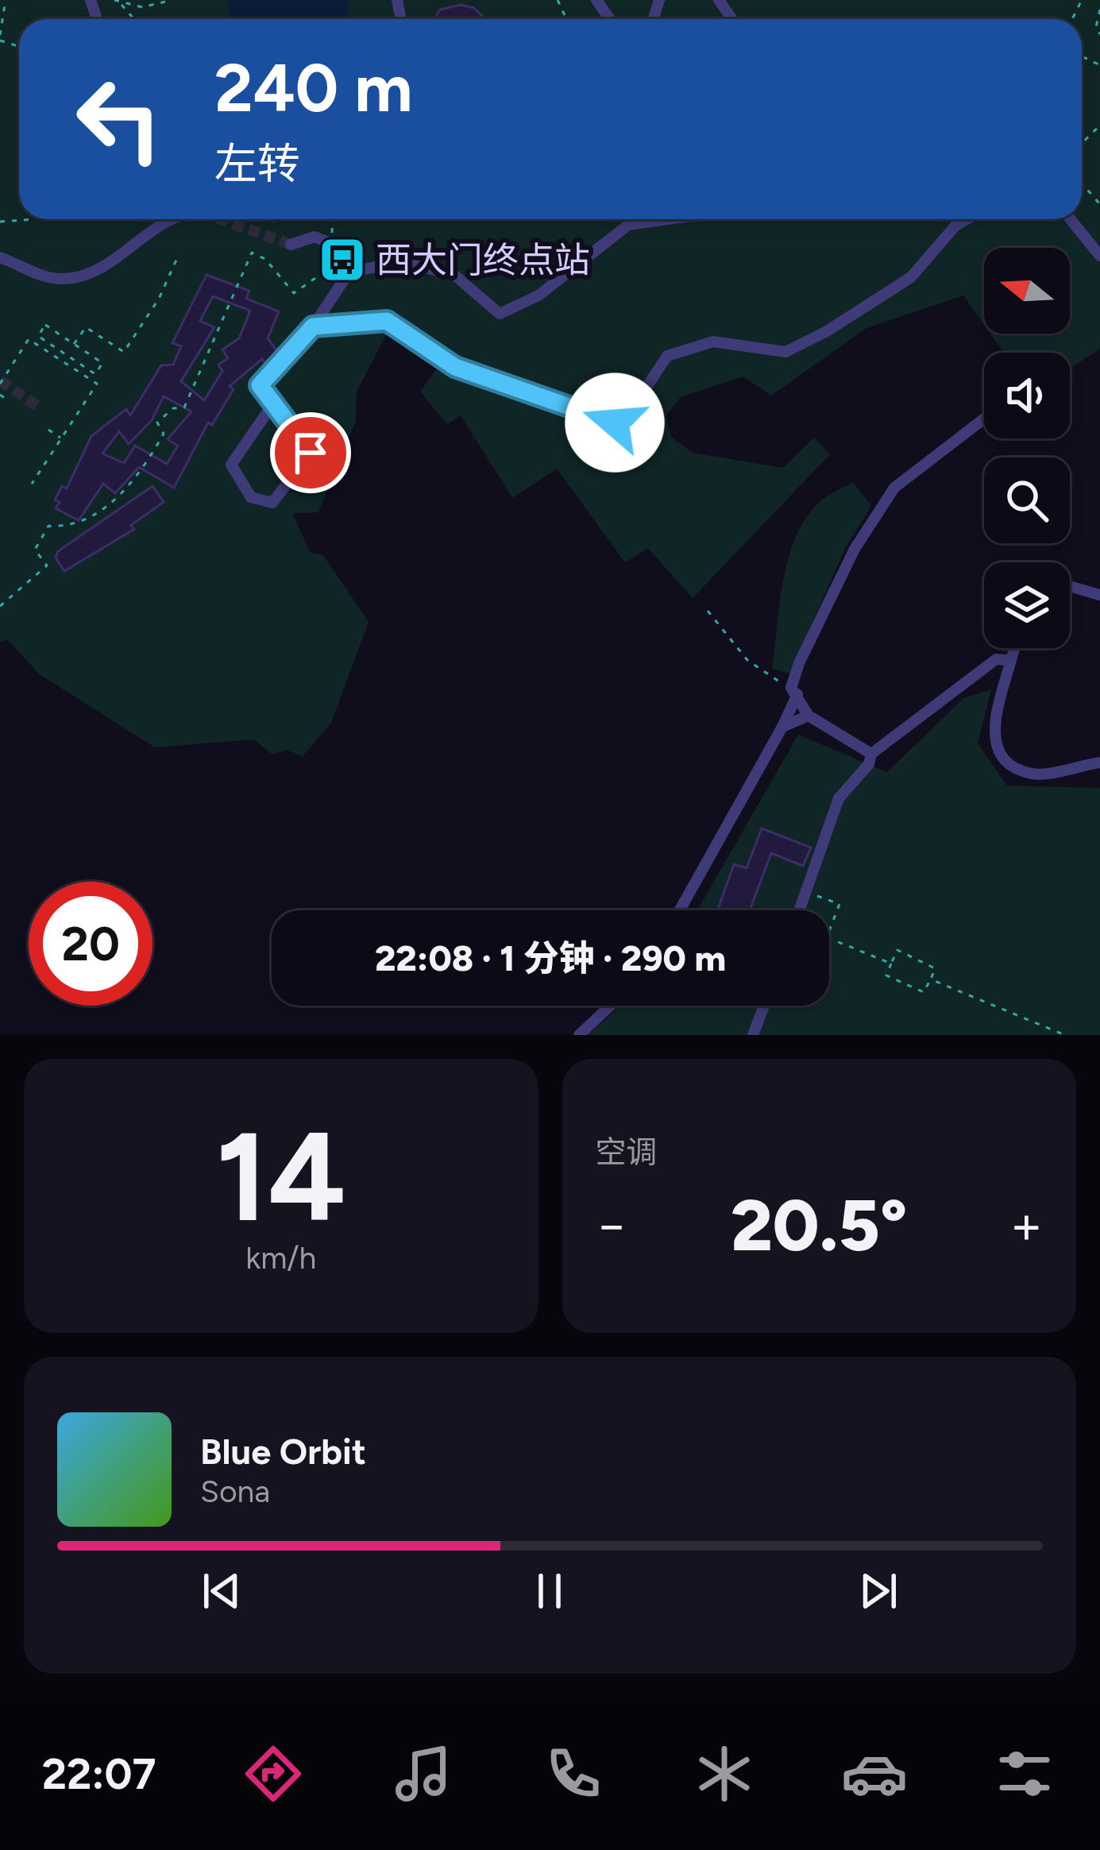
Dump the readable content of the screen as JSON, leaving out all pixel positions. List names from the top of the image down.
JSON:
{
  "places": {
    "bus stop": ["西大门终点站"]
  },
  "north": "left",
  "page": {
    "turn": ["240 m", "左转"],
    "limit": "20",
    "trip": "22:08 · 1 分钟 · 290 m",
    "tile": [
      ["14", "km/h"],
      "空调"
    ],
    "heat": ["−", "20.5°", "+"],
    "song": ["Blue Orbit", "Sona"],
    "tabs": "22:07"
  }
}
